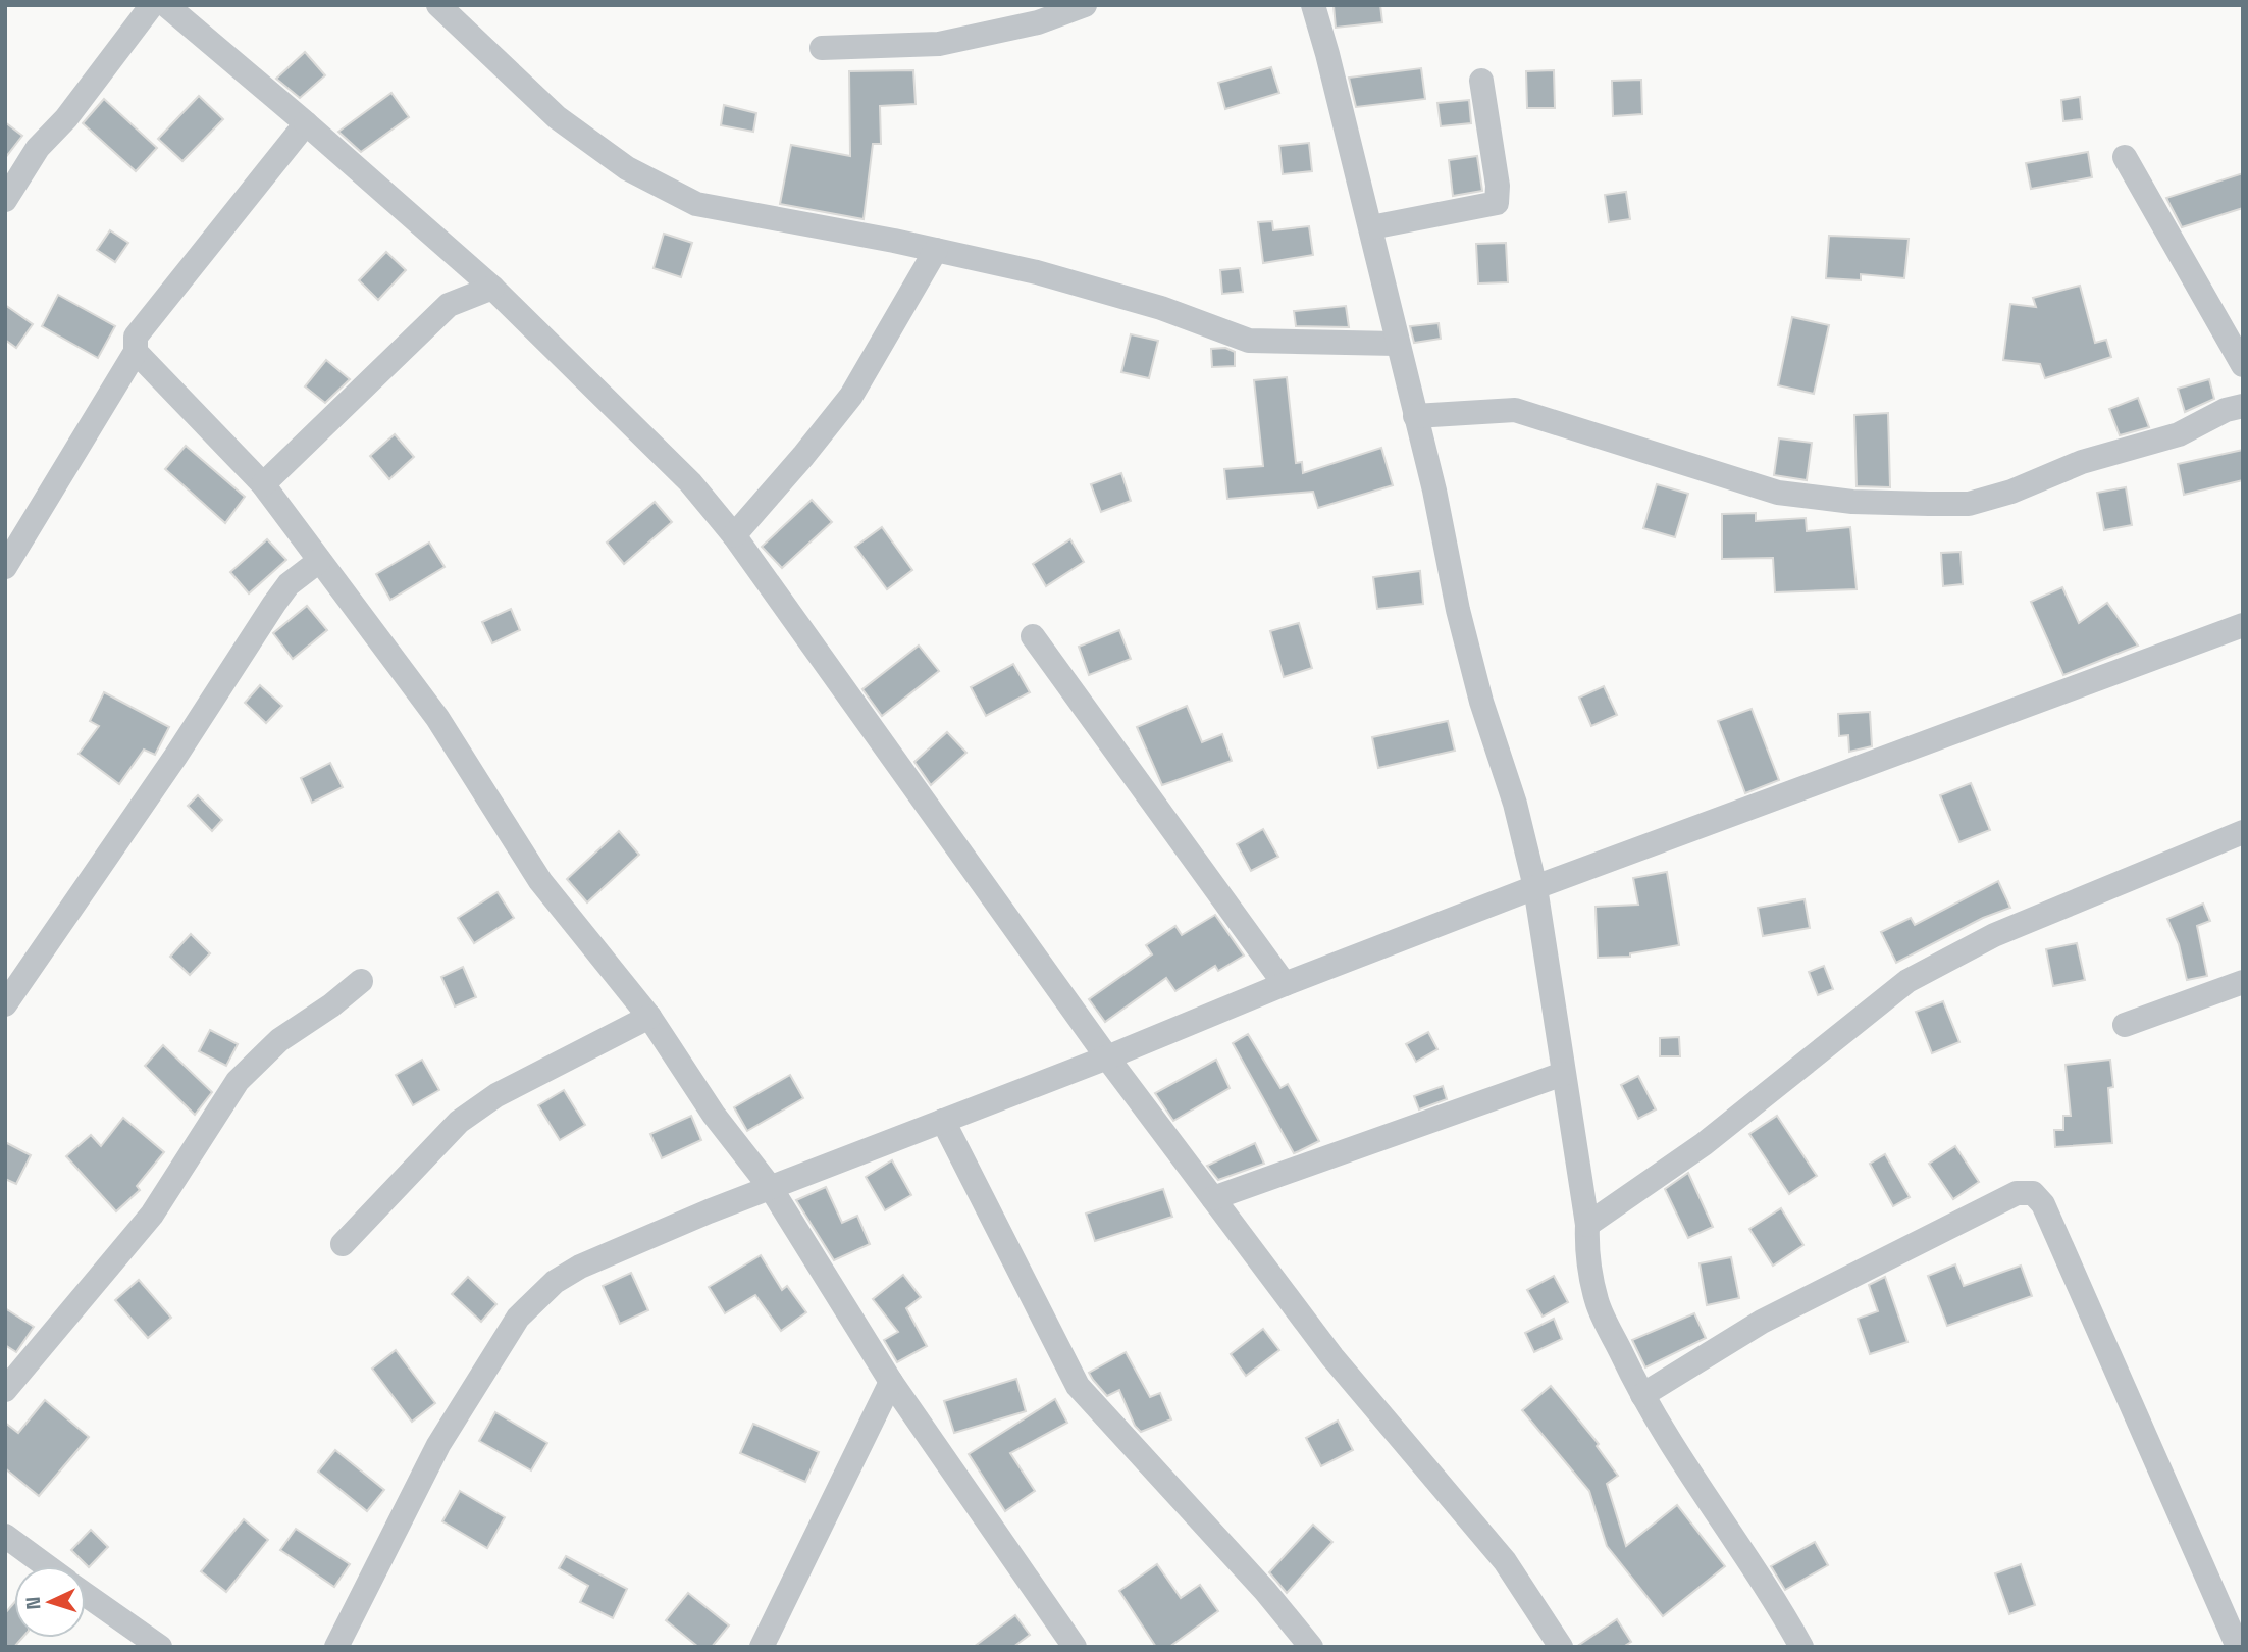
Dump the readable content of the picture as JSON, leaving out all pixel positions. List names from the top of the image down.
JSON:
{
  "north": "left"
}
